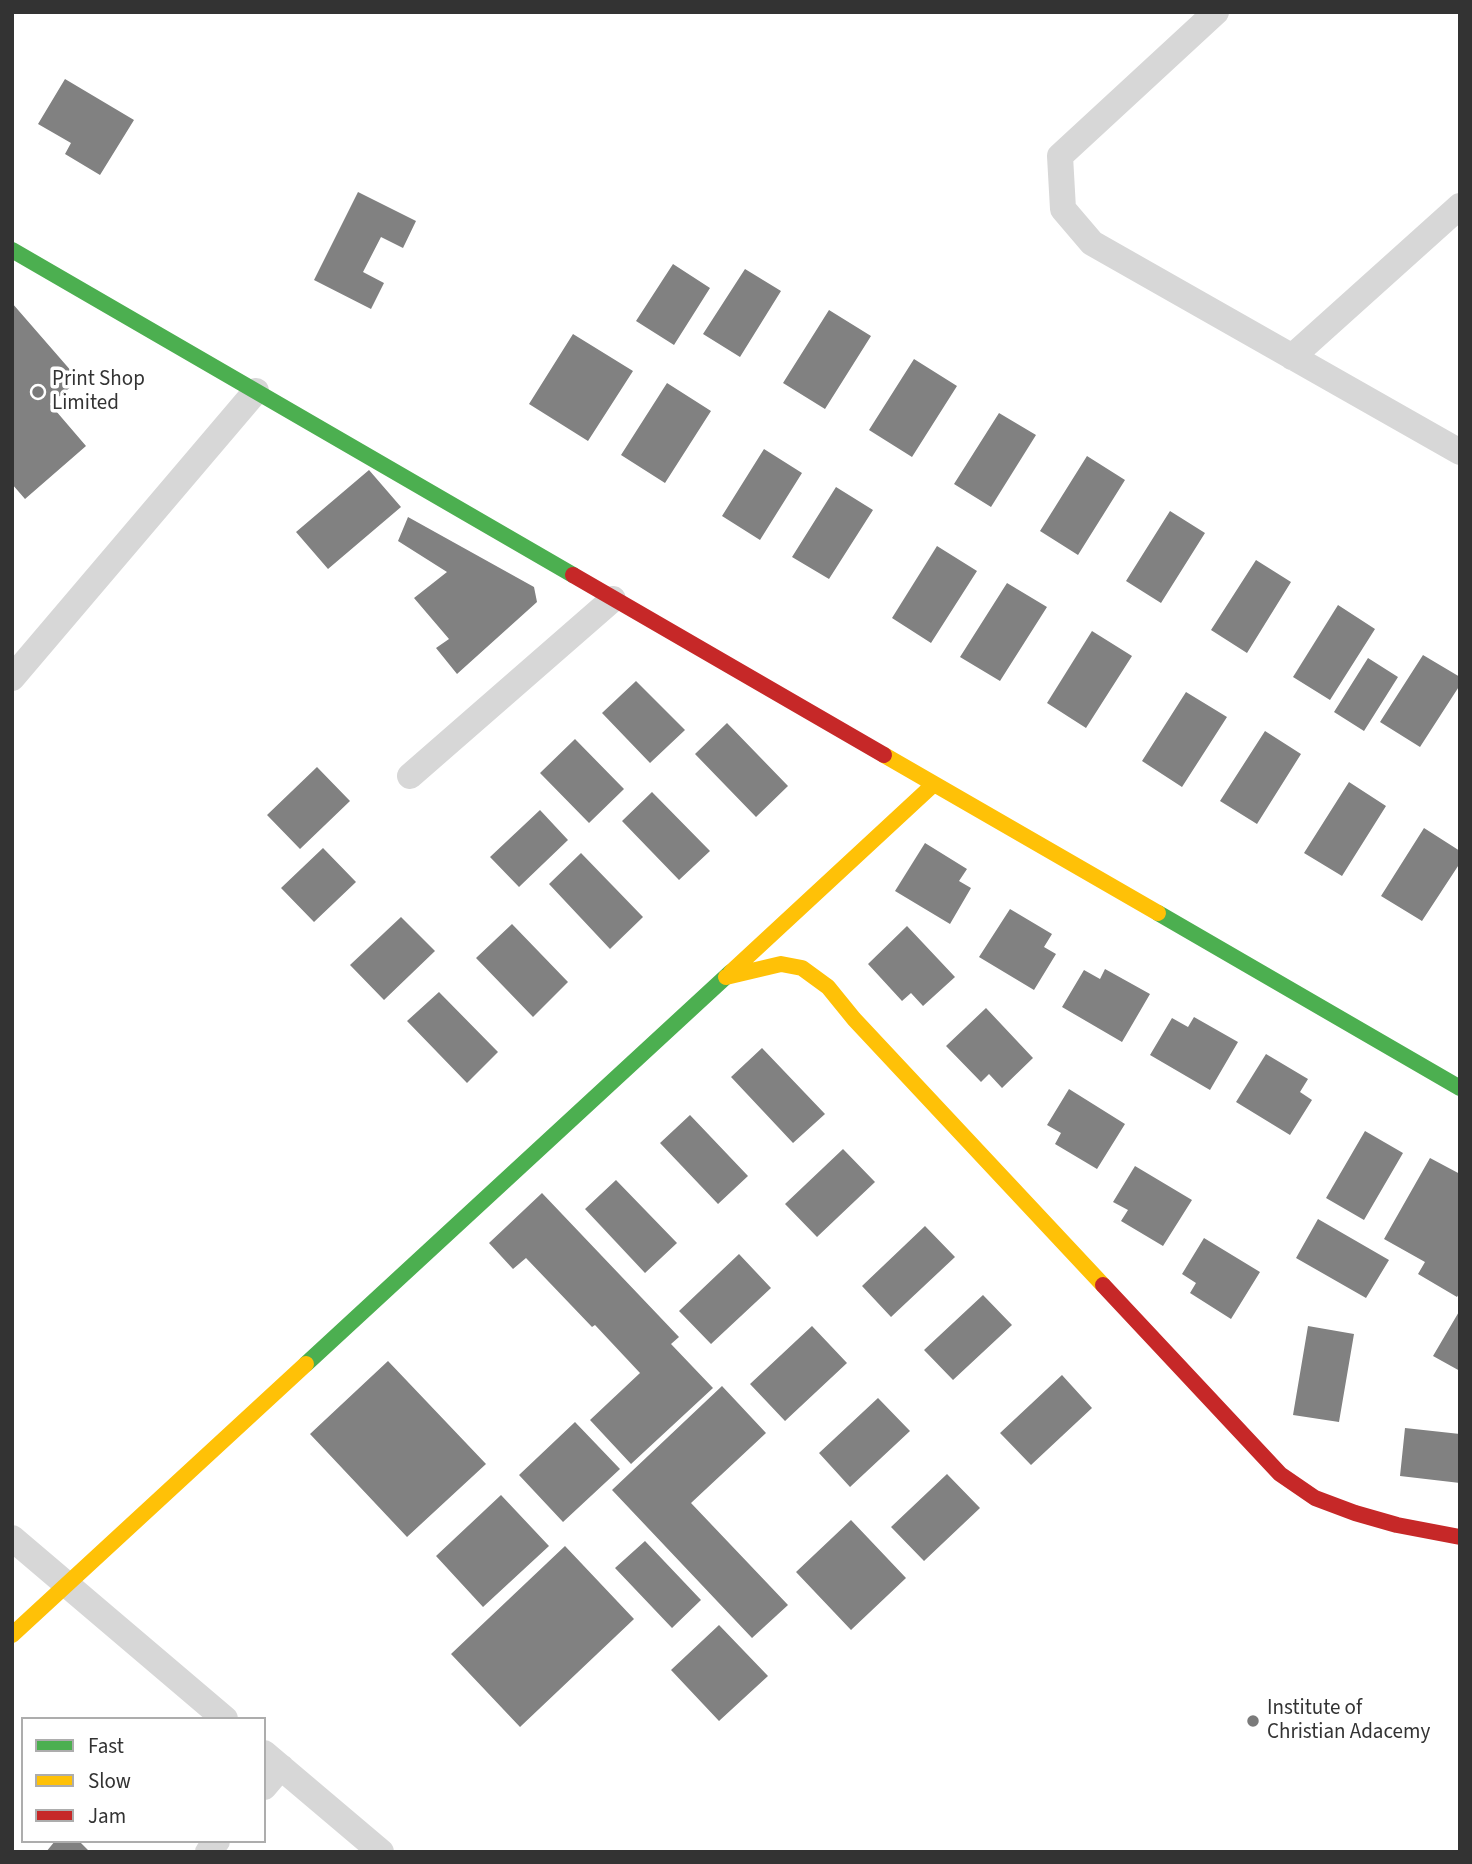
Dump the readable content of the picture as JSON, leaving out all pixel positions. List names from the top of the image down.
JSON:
{
  "places": ["Print Shop Limited", "Institute of Christian Adacemy"],
  "legend": ["Fast", "Slow", "Jam"]
}
